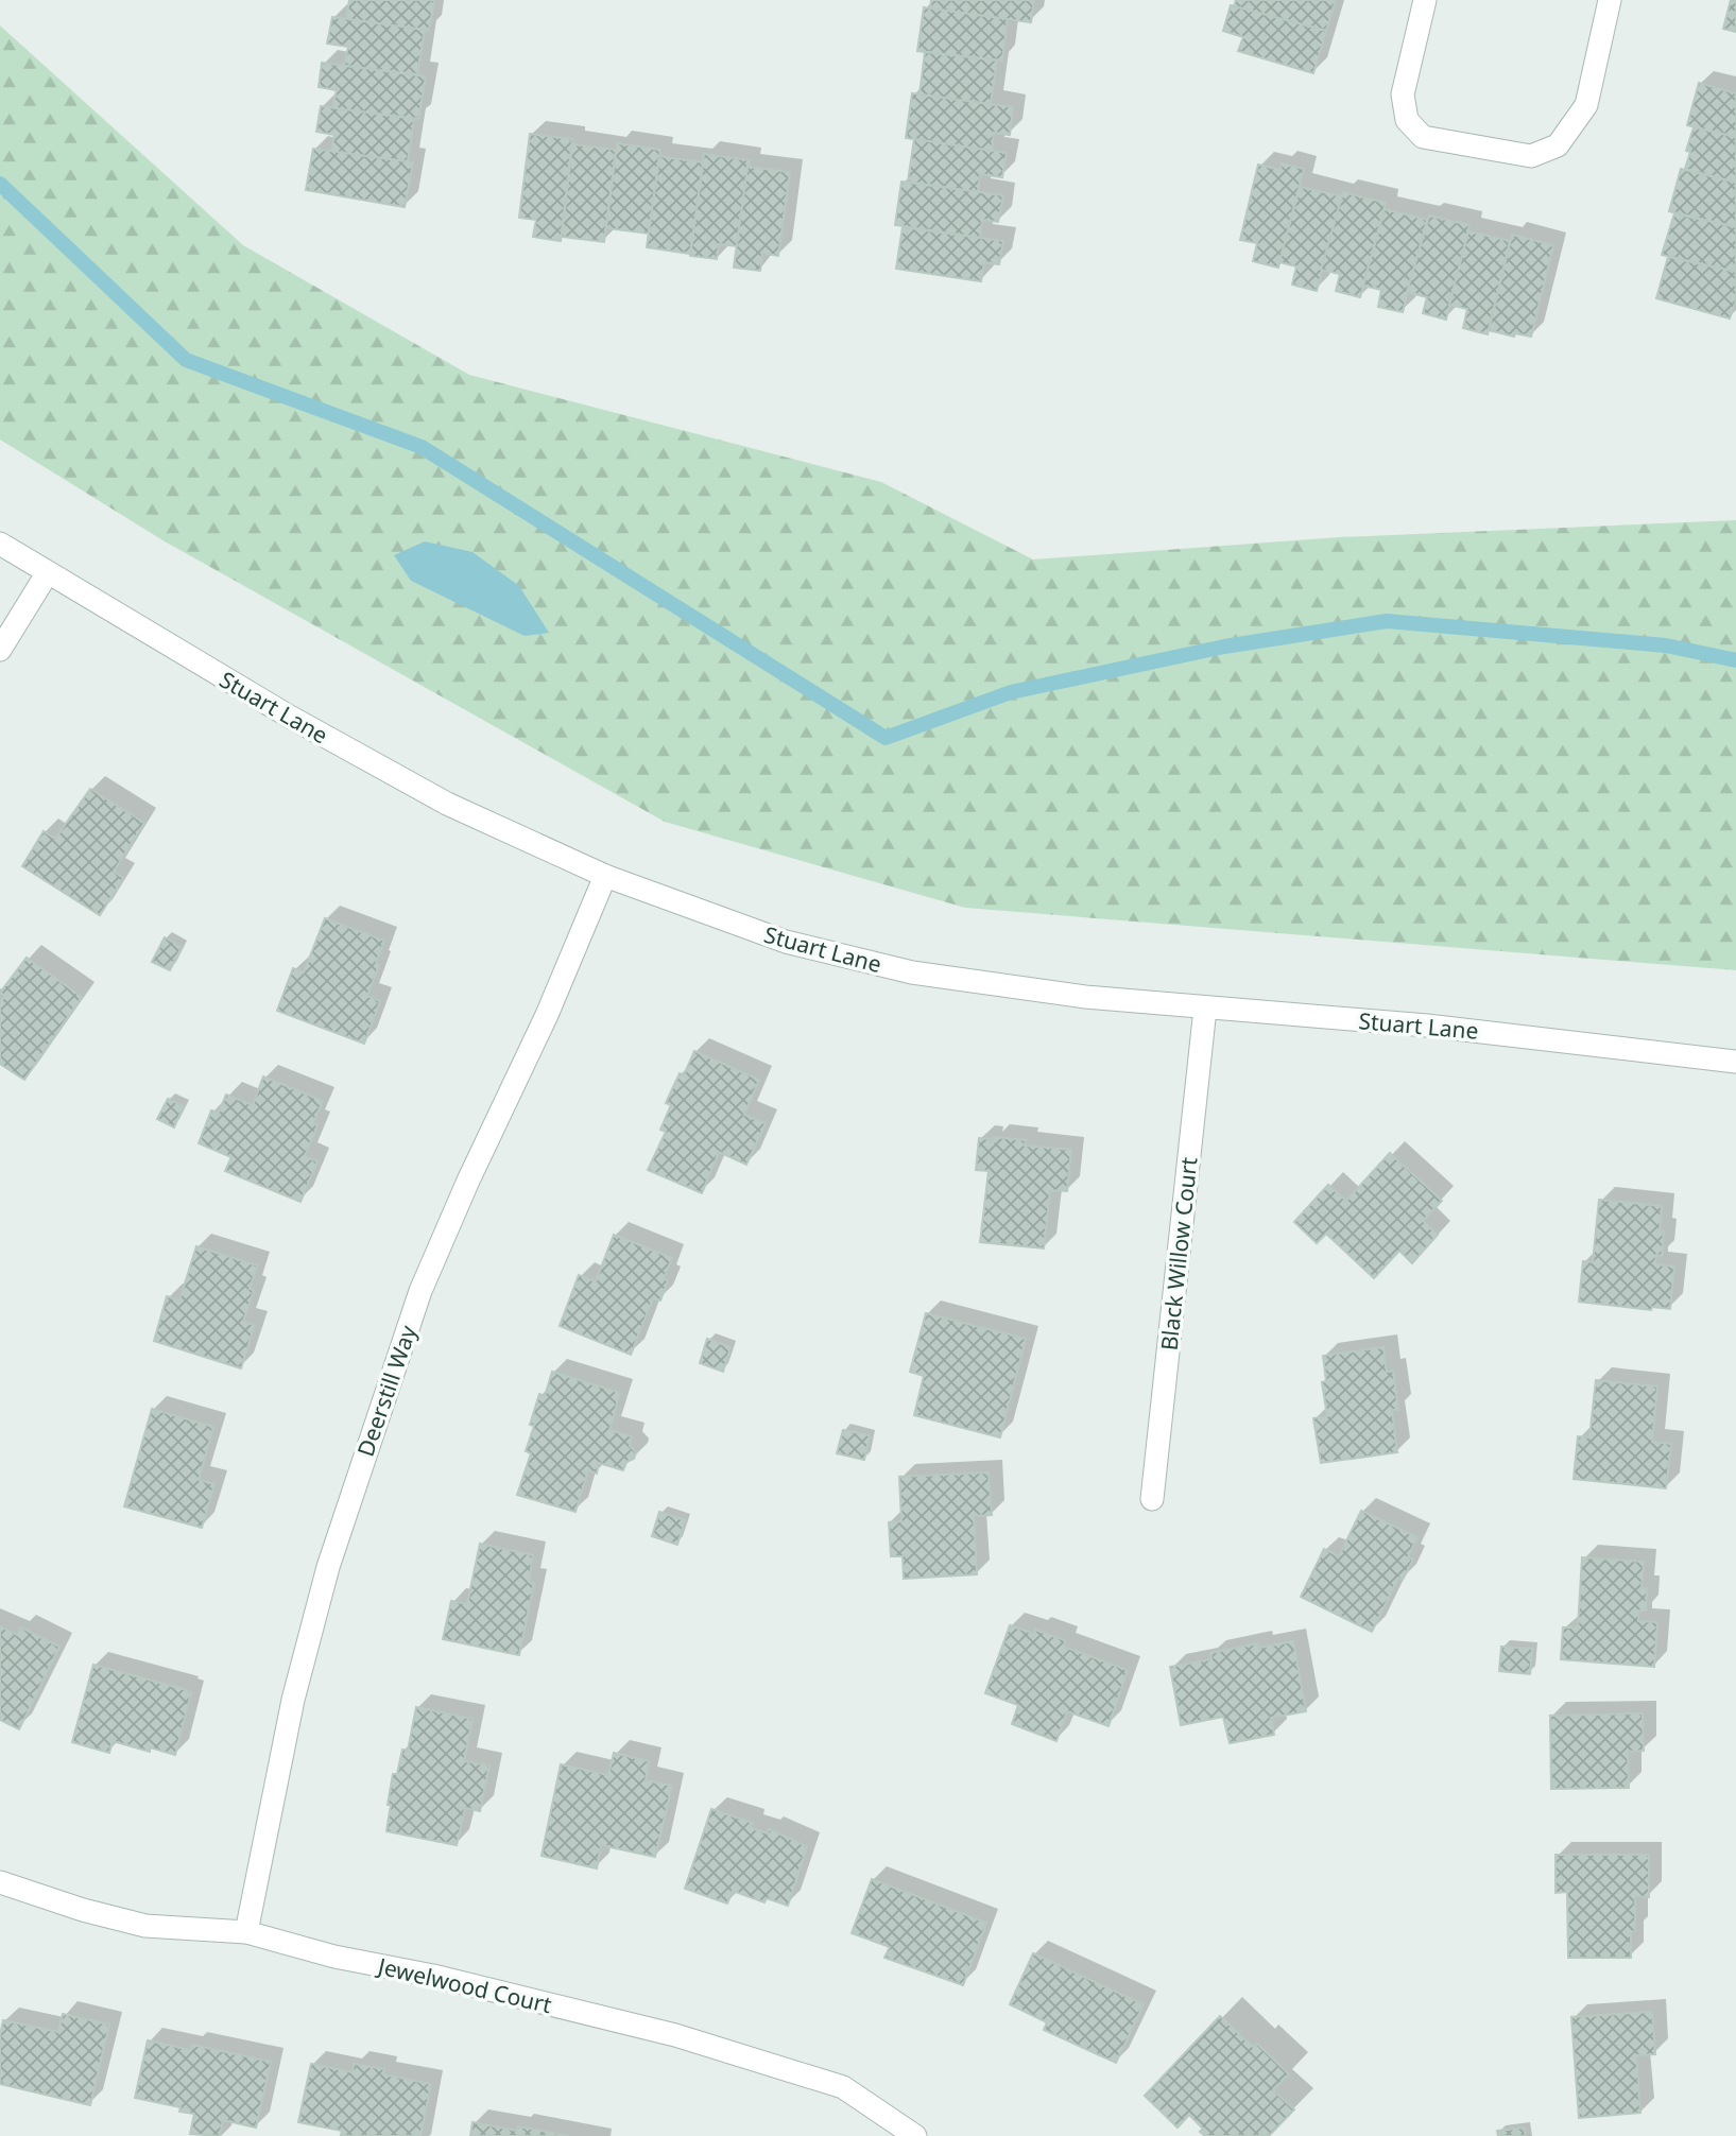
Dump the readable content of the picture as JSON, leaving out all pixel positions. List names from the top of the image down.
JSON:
{
  "streets": {
    "street": [
      "Stuart Lane",
      "Black Willow Court",
      "Deerstill Way",
      "Jewelwood Court"
    ]
  },
  "crossings": [
    ["Stuart Lane", "Black Willow Court"],
    ["Stuart Lane", "Deerstill Way"],
    ["Deerstill Way", "Jewelwood Court"]
  ]
}
